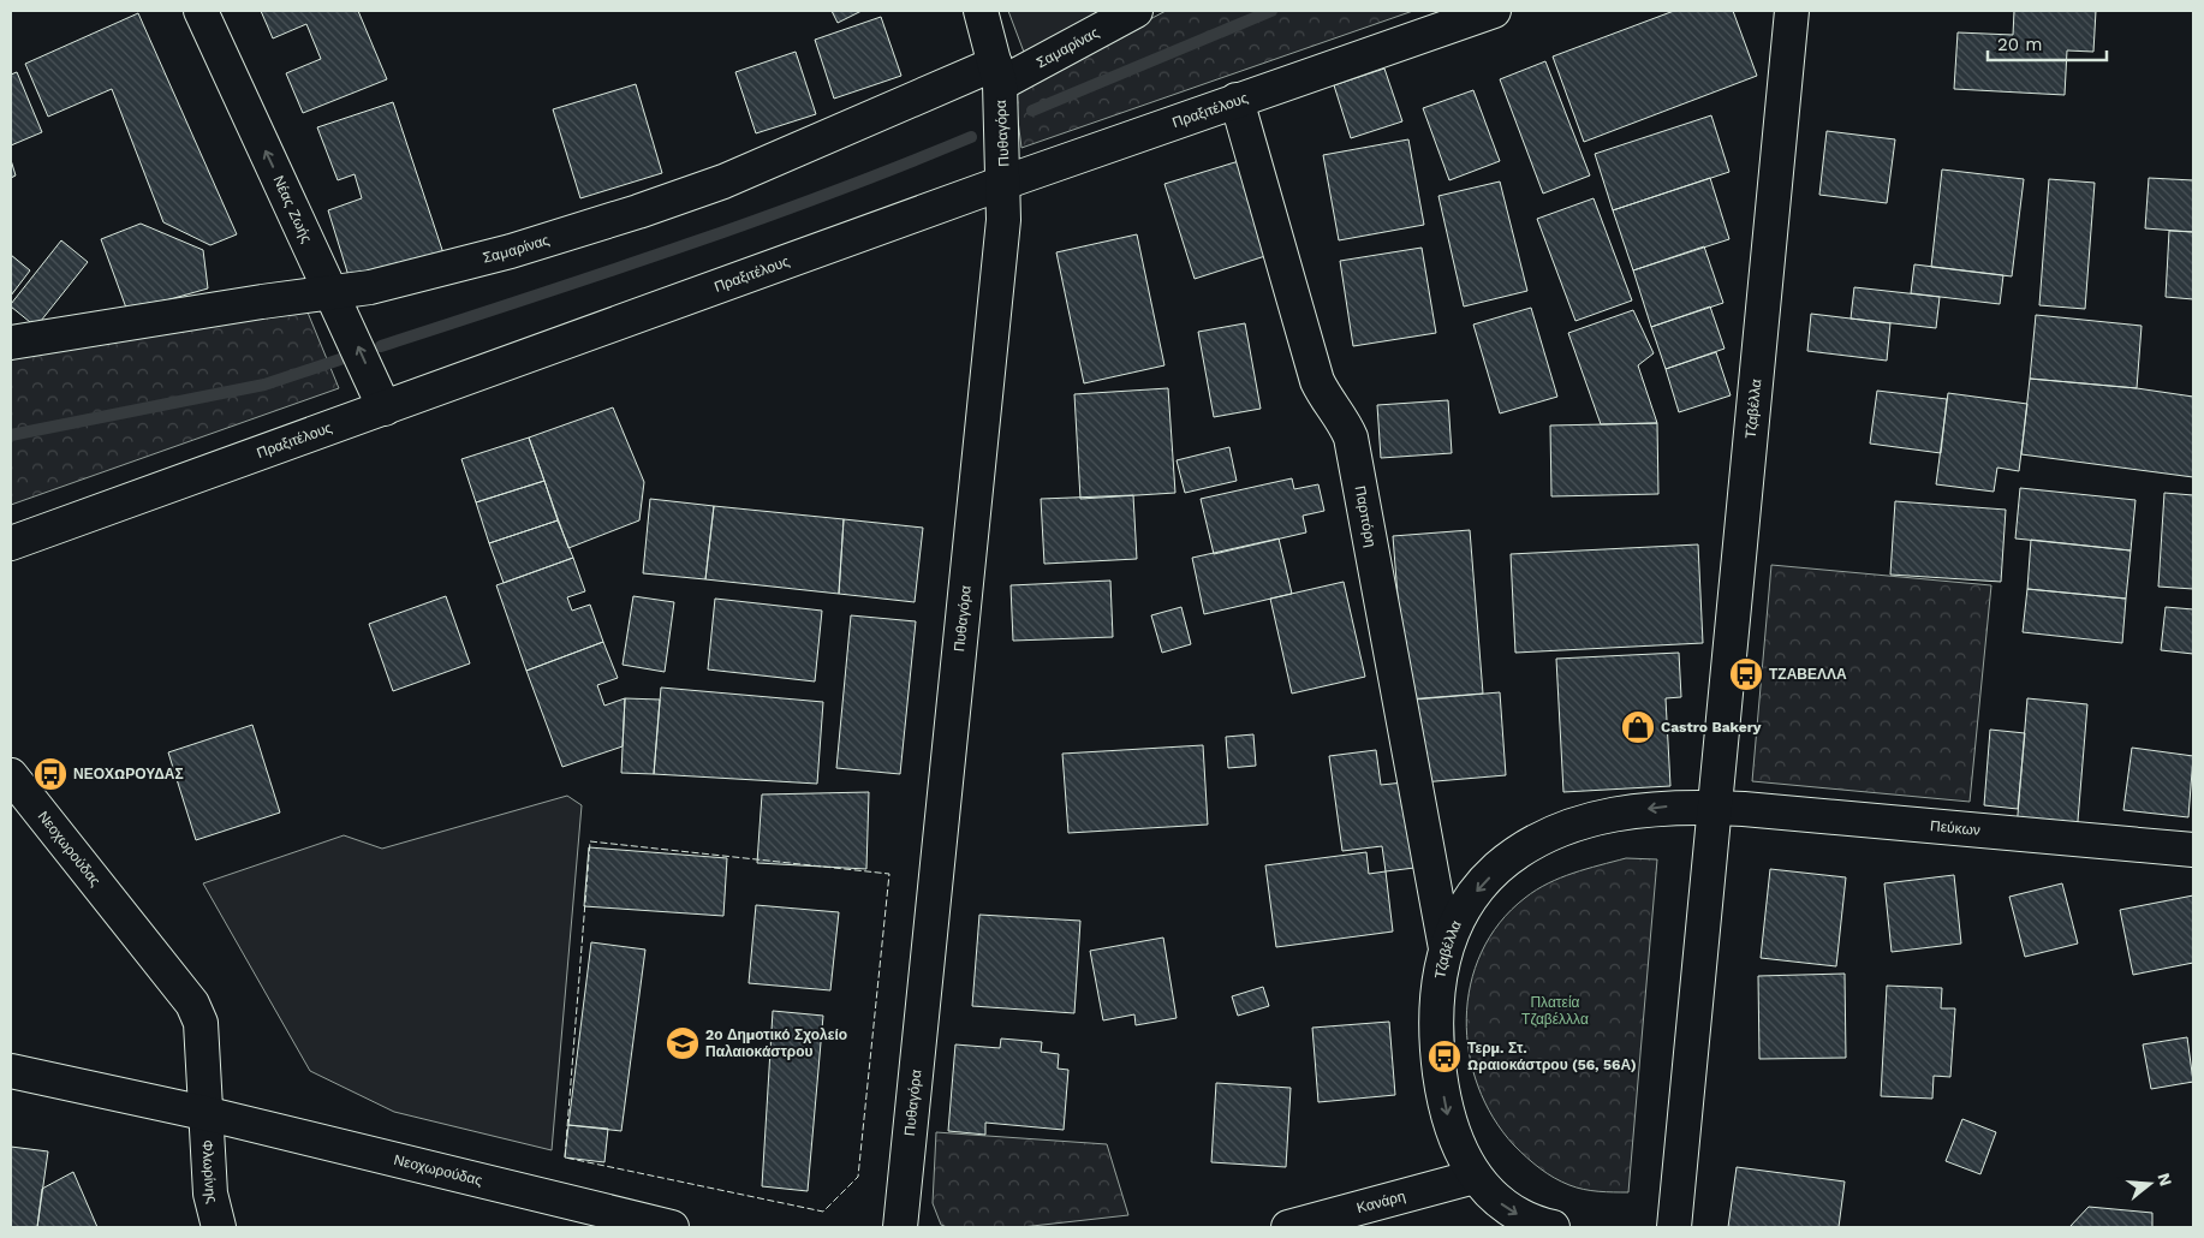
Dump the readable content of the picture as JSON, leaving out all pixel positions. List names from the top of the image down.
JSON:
{
  "streets": {
    "street": [
      "Σαμαρίνας",
      "Πραξιτέλους",
      "Πυθαγόρα",
      "Νέας Ζωής",
      "Τζαβέλλα",
      "Παρπόρη",
      "Πεύκων",
      "Νεοχωρούδας",
      "Φλωρίνης",
      "Κανάρη"
    ]
  },
  "crossings": [
    ["Σαμαρίνας", "Πυθαγόρα"],
    ["Σαμαρίνας", "Νέας Ζωής"],
    ["Πραξιτέλους", "Πυθαγόρα"],
    ["Πραξιτέλους", "Νέας Ζωής"],
    ["Πραξιτέλους", "Παρπόρη"],
    ["Τζαβέλλα", "Παρπόρη"],
    ["Τζαβέλλα", "Πεύκων"],
    ["Τζαβέλλα", "Κανάρη"],
    ["Νεοχωρούδας", "Φλωρίνης"]
  ],
  "one_way": ["Νέας Ζωής"],
  "parks": ["Πλατεία Τζαβέλλλα"],
  "places": {
    "bus stop": ["ΤΖΑΒΕΛΛΑ", "ΝΕΟΧΩΡΟΥΔΑΣ", "Τερμ. Στ. Ωραιοκάστρου (56, 56Α)"],
    "shop": ["Castro Bakery"],
    "school or university": ["2ο Δημοτικό Σχολείο Παλαιοκάστρου"]
  },
  "scale_bar": "20 m",
  "north": "right"
}
